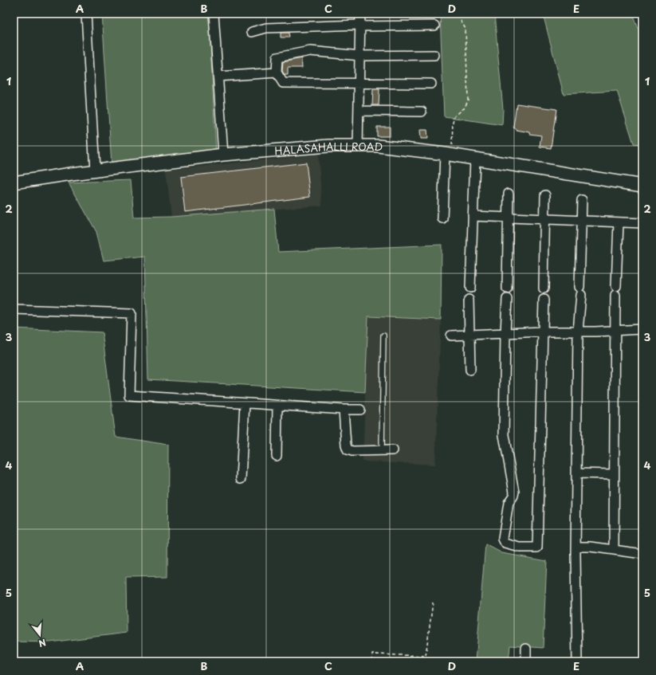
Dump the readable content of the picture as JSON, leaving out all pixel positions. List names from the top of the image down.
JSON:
{
  "streets": {
    "main road": ["HALASAHALLI ROAD"]
  },
  "north": "bottom",
  "grid": {
    "columns": [
      "A",
      "B",
      "C",
      "D",
      "E"
    ],
    "rows": [
      "1",
      "2",
      "3",
      "4",
      "5"
    ]
  }
}
